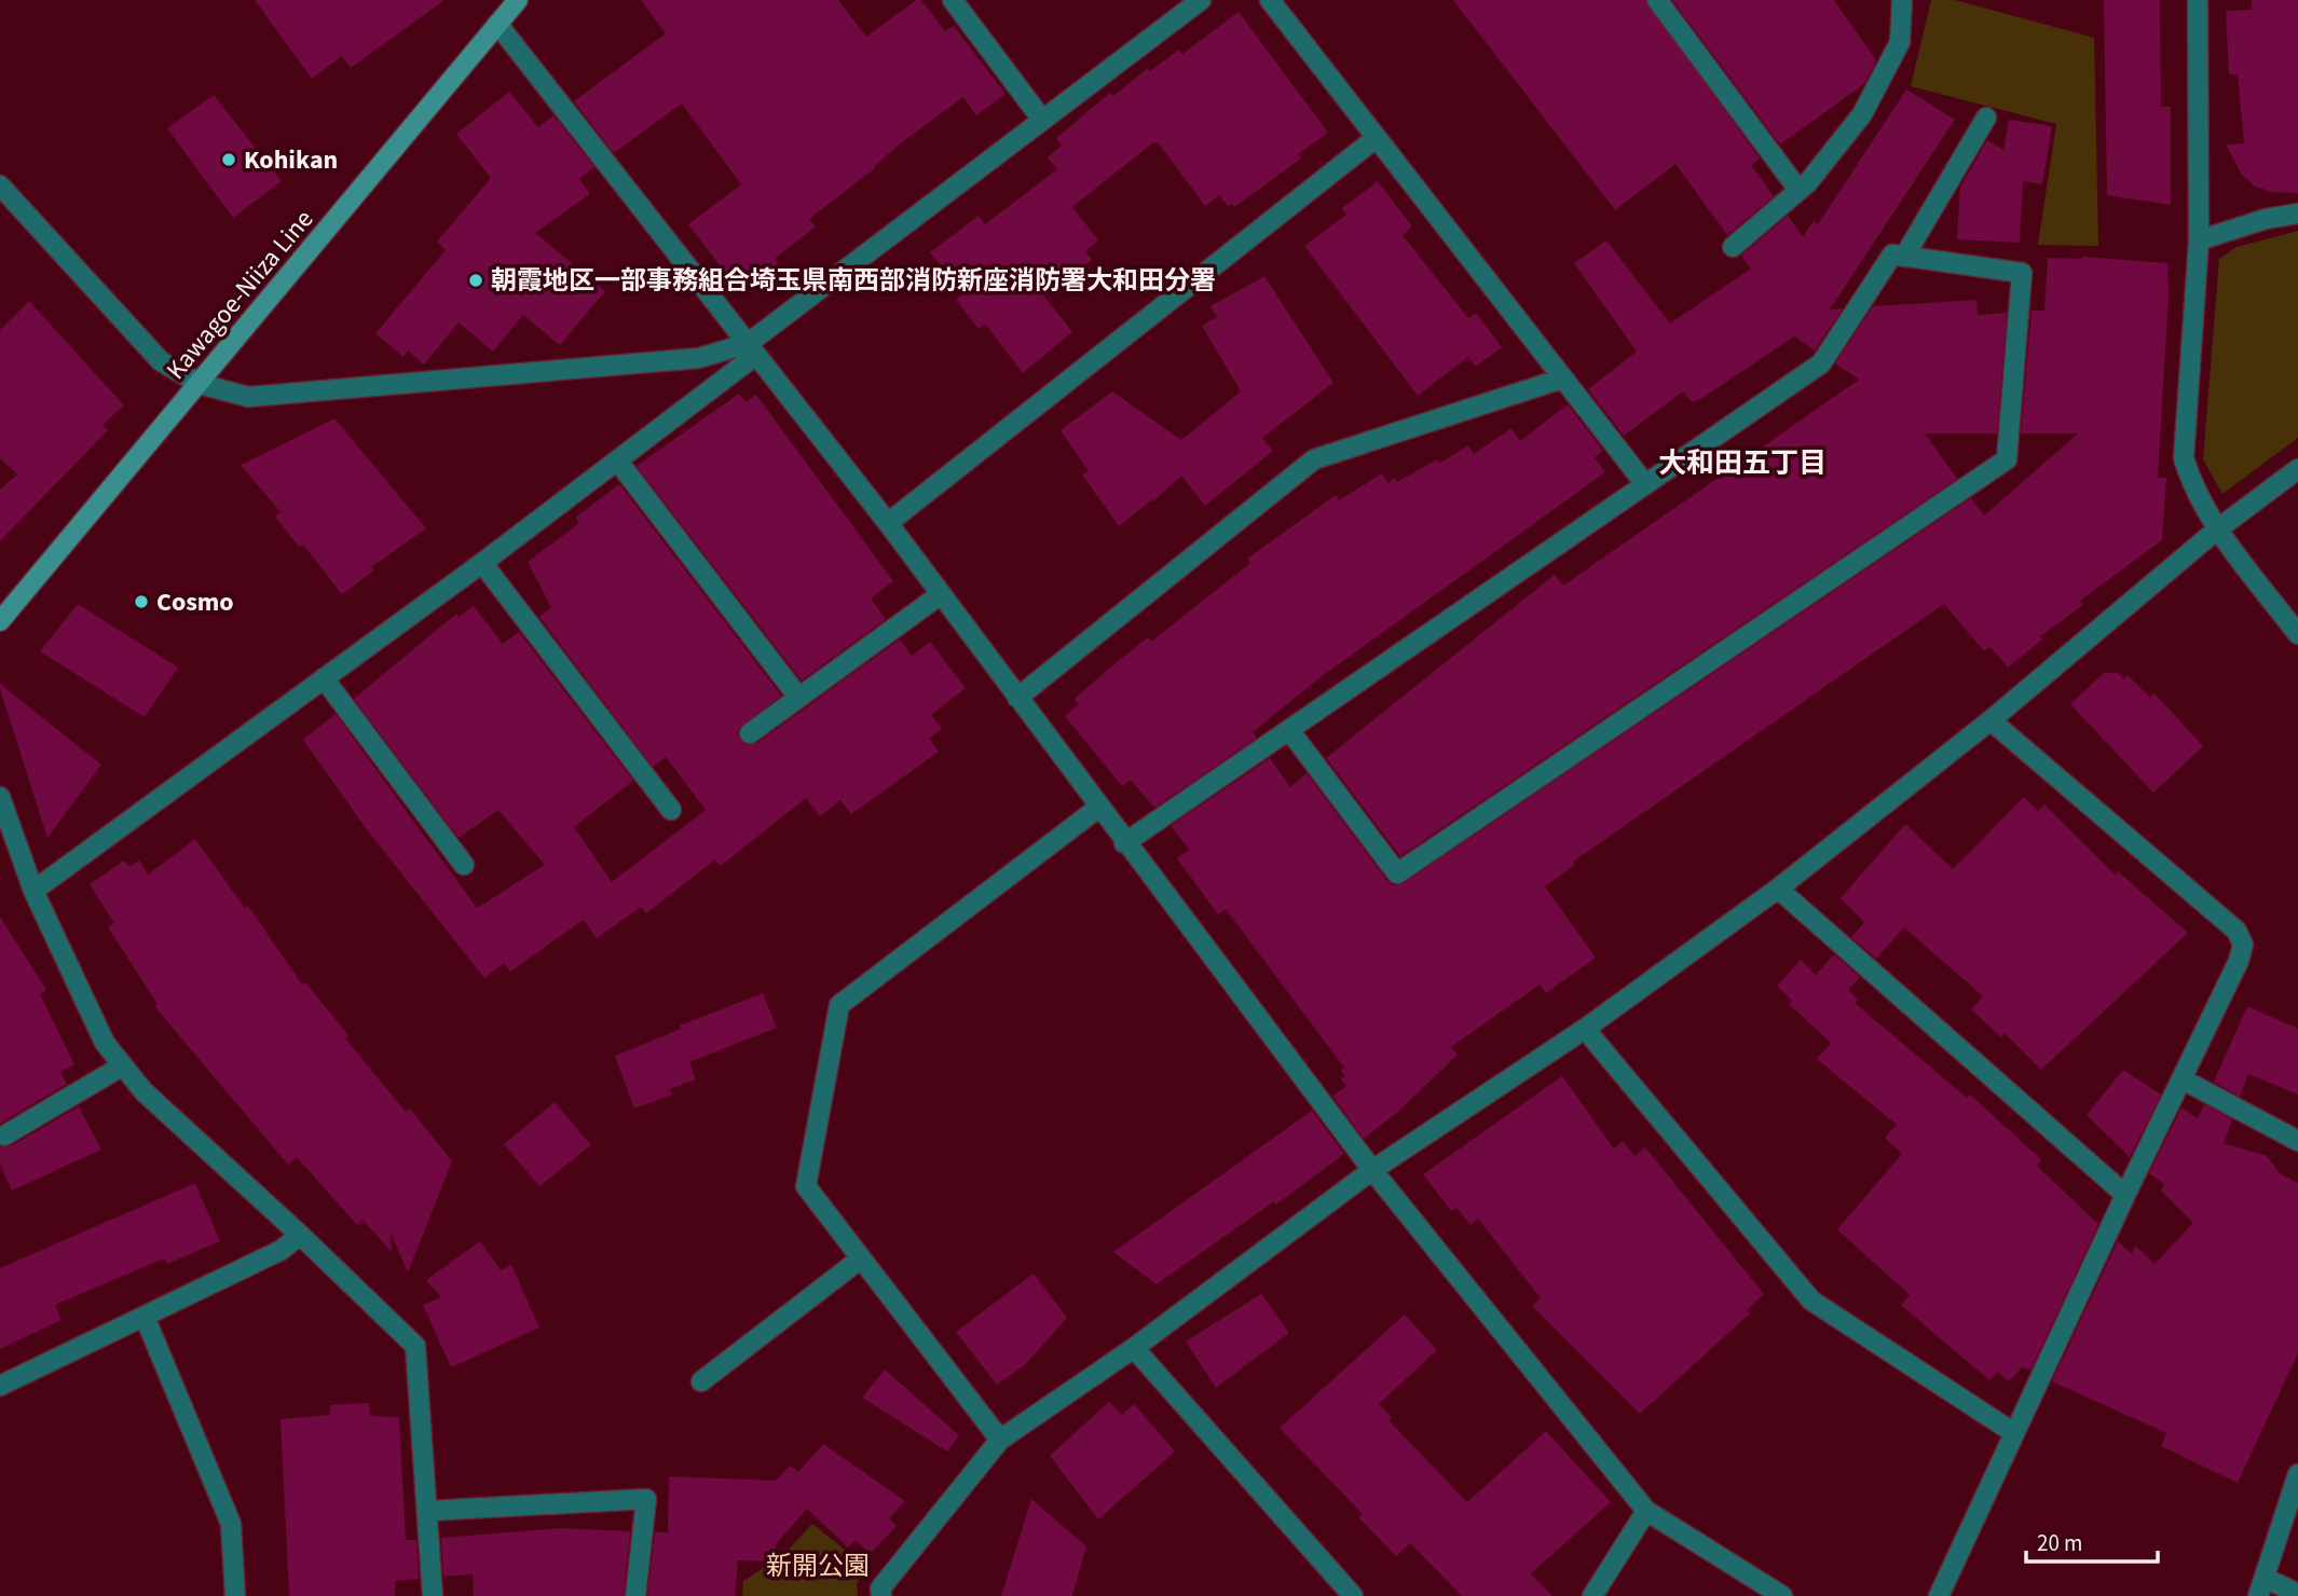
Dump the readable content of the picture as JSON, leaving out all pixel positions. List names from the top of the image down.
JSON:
{
  "streets": {
    "main road": ["Kawagoe-Niiza Line"]
  },
  "districts": ["大和田五丁目"],
  "parks": ["新開公園"],
  "places": ["Kohikan", "朝霞地区一部事務組合埼玉県南西部消防新座消防署大和田分署", "Cosmo"],
  "scale_bar": "20 m"
}
